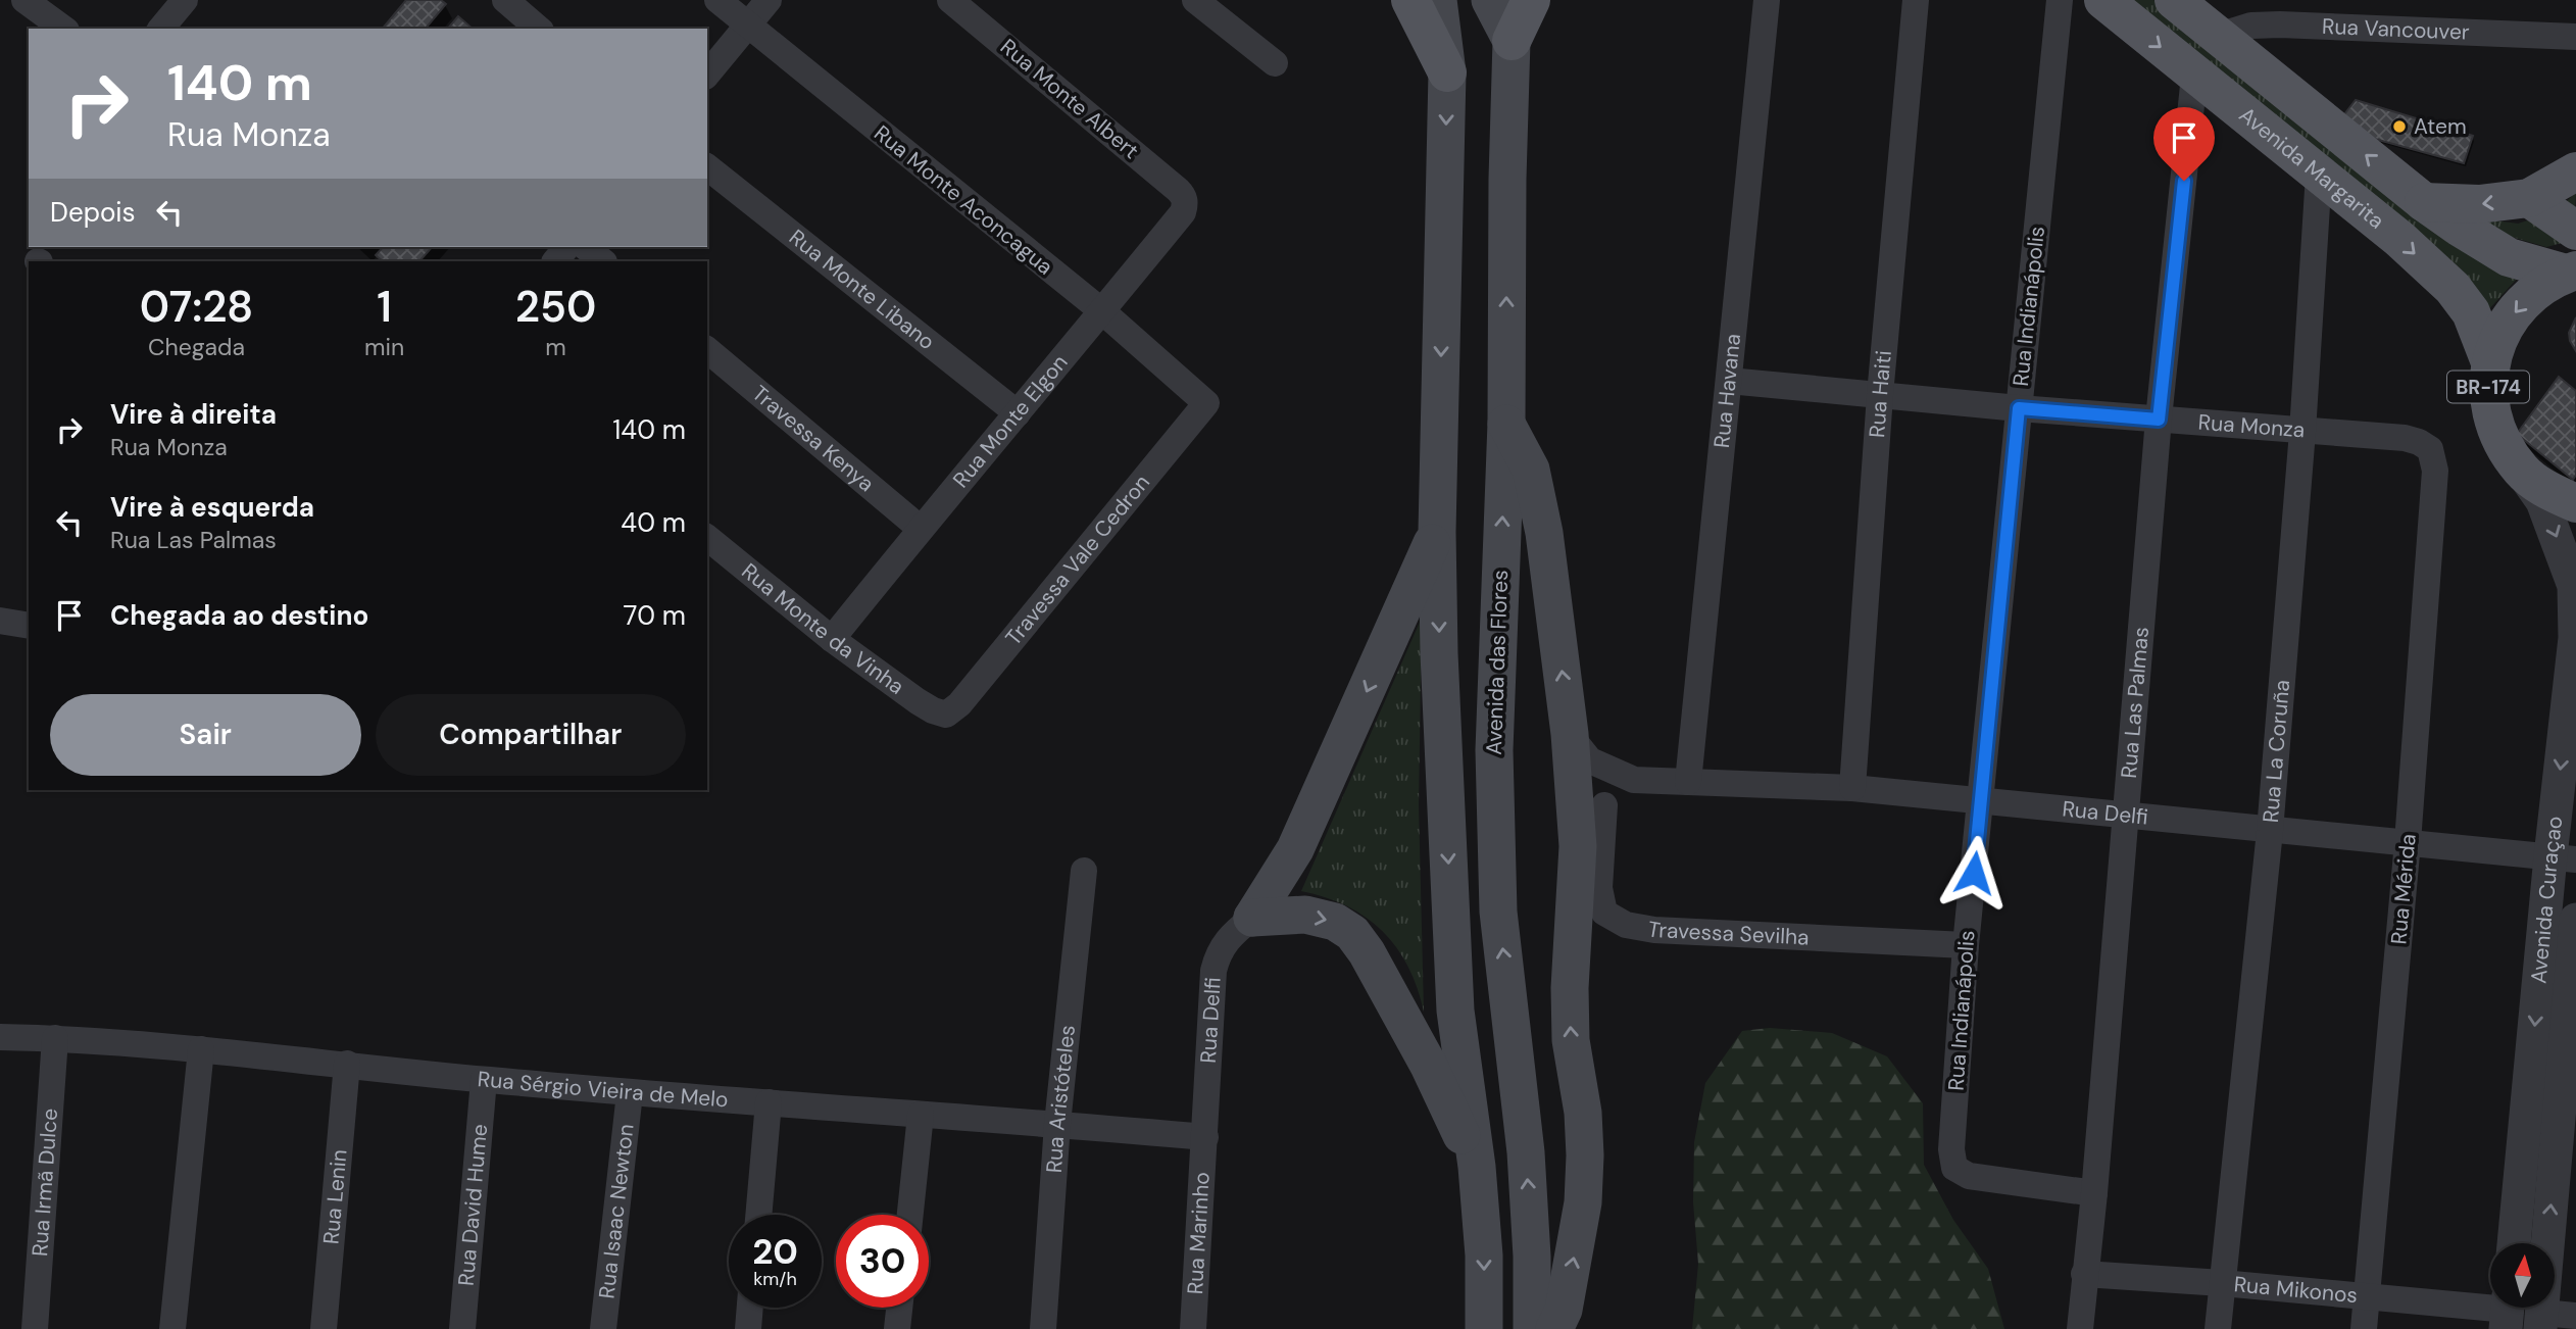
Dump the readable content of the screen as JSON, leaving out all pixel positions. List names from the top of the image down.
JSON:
{
  "streets": {
    "main road": ["Avenida Margarita", "BR-174", "Avenida das Flores"],
    "street": [
      "Rua Vancouver",
      "Rua Monte Albert",
      "Rua Monte Aconcagua",
      "Rua Monte Libano",
      "Rua Indianápolis",
      "Rua Havana",
      "Rua Haiti",
      "Rua Monte Elgon",
      "Rua Monza",
      "Travessa Kenya",
      "Travessa Vale Cedron",
      "Rua Monte da Vinha",
      "Rua Las Palmas",
      "Rua La Coruña",
      "Rua Delfi",
      "Rua Mérida",
      "Avenida Curaçao",
      "Travessa Sevilha",
      "Rua Sérgio Vieira de Melo",
      "Rua Aristóteles",
      "Rua Irmã Dulce",
      "Rua Lenin",
      "Rua David Hume",
      "Rua Isaac Newton",
      "Rua Marinho",
      "Rua Mikonos"
    ]
  },
  "crossings": [
    ["Rua Monte Albert", "Rua Monte Elgon"],
    ["Avenida Margarita", "BR-174"],
    ["Avenida Margarita", "Rua Las Palmas"],
    ["Avenida Margarita", "Rua La Coruña"],
    ["Rua Monte Aconcagua", "Rua Monte Elgon"],
    ["Rua Monte Aconcagua", "Travessa Vale Cedron"],
    ["Rua Monte Libano", "Rua Monte Elgon"],
    ["Rua Indianápolis", "Rua Monza"],
    ["Rua Indianápolis", "Rua Las Palmas"],
    ["Rua Indianápolis", "Rua Delfi"],
    ["Rua Indianápolis", "Travessa Sevilha"],
    ["BR-174", "Avenida Curaçao"],
    ["Rua Havana", "Rua Monza"],
    ["Rua Havana", "Rua Delfi"],
    ["Rua Haiti", "Rua Monza"],
    ["Rua Haiti", "Rua Delfi"],
    ["Rua Monte Elgon", "Travessa Kenya"],
    ["Rua Monte Elgon", "Rua Monte da Vinha"],
    ["Rua Monza", "Rua Las Palmas"],
    ["Rua Monza", "Rua La Coruña"],
    ["Rua Monza", "Rua Mérida"],
    ["Travessa Vale Cedron", "Rua Monte da Vinha"],
    ["Rua Las Palmas", "Rua Delfi"],
    ["Rua Las Palmas", "Rua Mikonos"],
    ["Rua La Coruña", "Rua Delfi"],
    ["Rua La Coruña", "Rua Mikonos"],
    ["Rua Delfi", "Rua Mérida"],
    ["Rua Delfi", "Avenida Curaçao"],
    ["Rua Delfi", "Rua Sérgio Vieira de Melo"],
    ["Rua Delfi", "Rua Marinho"],
    ["Rua Mérida", "Rua Mikonos"],
    ["Rua Sérgio Vieira de Melo", "Rua Aristóteles"],
    ["Rua Sérgio Vieira de Melo", "Rua Irmã Dulce"],
    ["Rua Sérgio Vieira de Melo", "Rua Lenin"],
    ["Rua Sérgio Vieira de Melo", "Rua David Hume"],
    ["Rua Sérgio Vieira de Melo", "Rua Isaac Newton"],
    ["Rua Sérgio Vieira de Melo", "Rua Marinho"]
  ],
  "places": ["Atem"],
  "north": "top",
  "page": {
    "turn": ["140 m", "Rua Monza"],
    "then": "Depois",
    "eta": [
      "07:28",
      "Chegada",
      "1",
      "min",
      "250",
      "m"
    ],
    "list": [
      {
        "name": "Vire à direita",
        "note": "Rua Monza",
        "value": "140 m"
      },
      {
        "name": "Vire à esquerda",
        "note": "Rua Las Palmas",
        "value": "40 m"
      },
      {
        "name": "Chegada ao destino",
        "value": "70 m"
      }
    ],
    "buttons": ["Sair", "Compartilhar"],
    "speed": "20 km/h",
    "limit": "30"
  }
}
